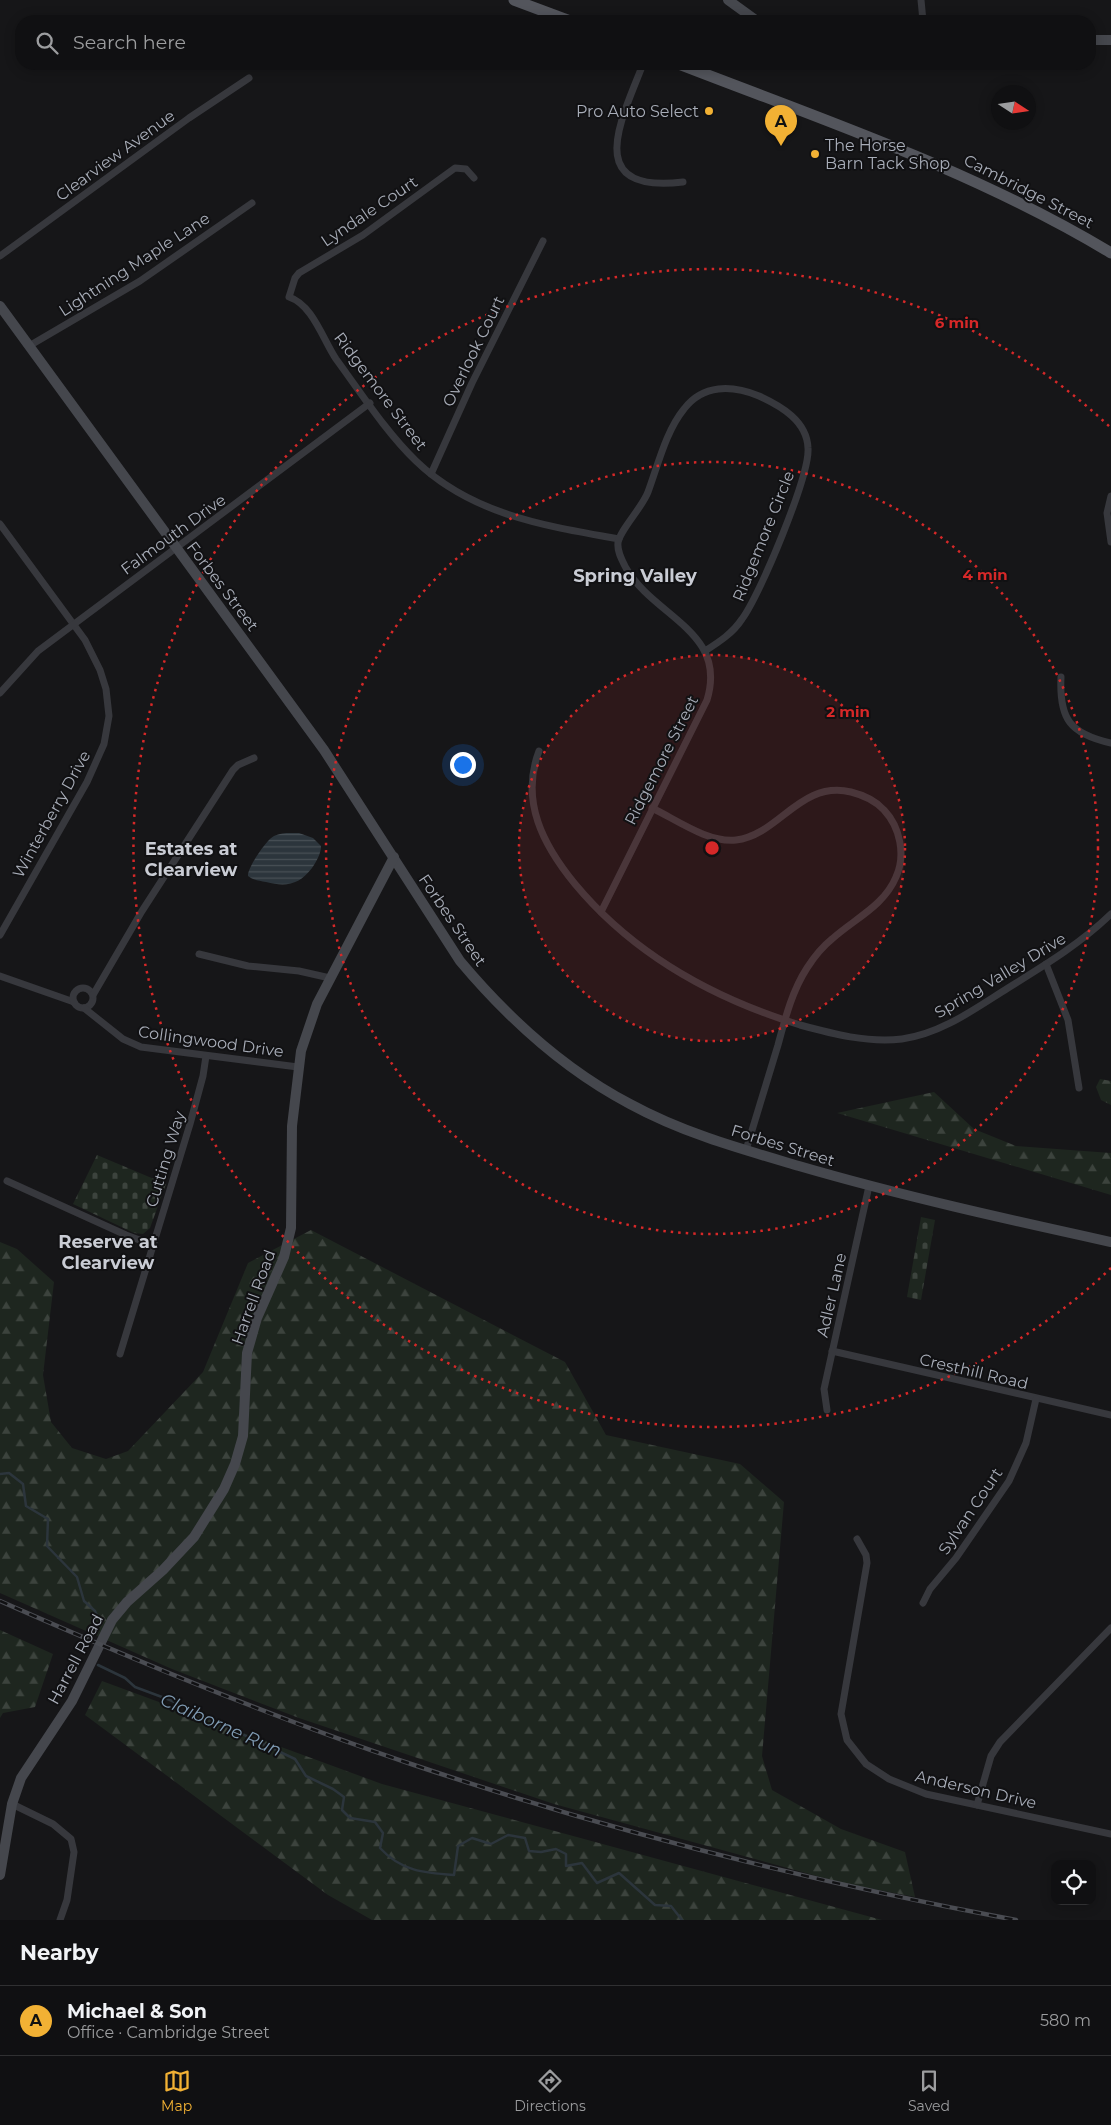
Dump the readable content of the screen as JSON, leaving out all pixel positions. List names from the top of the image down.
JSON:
{
  "streets": {
    "main road": ["Cambridge Street"],
    "street": [
      "Clearview Avenue",
      "Lyndale Court",
      "Lightning Maple Lane",
      "Overlook Court",
      "Ridgemore Street",
      "Falmouth Drive",
      "Ridgemore Circle",
      "Forbes Street",
      "Winterberry Drive",
      "Spring Valley Drive",
      "Collingwood Drive",
      "Cutting Way",
      "Adler Lane",
      "Harrell Road",
      "Cresthill Road",
      "Sylvan Court",
      "Anderson Drive"
    ]
  },
  "crossings": [
    ["Lyndale Court", "Ridgemore Street"],
    ["Lightning Maple Lane", "Forbes Street"],
    ["Overlook Court", "Ridgemore Street"],
    ["Ridgemore Street", "Falmouth Drive"],
    ["Ridgemore Street", "Ridgemore Circle"],
    ["Ridgemore Street", "Spring Valley Drive"],
    ["Falmouth Drive", "Forbes Street"],
    ["Falmouth Drive", "Winterberry Drive"],
    ["Forbes Street", "Adler Lane"],
    ["Forbes Street", "Harrell Road"],
    ["Collingwood Drive", "Cutting Way"],
    ["Collingwood Drive", "Harrell Road"],
    ["Adler Lane", "Cresthill Road"],
    ["Cresthill Road", "Sylvan Court"]
  ],
  "districts": ["Spring Valley", "Estates at Clearview", "Reserve at Clearview"],
  "water": ["Claiborne Run"],
  "places": ["Pro Auto Select", "The Horse Barn Tack Shop"],
  "north": "right",
  "page": {
    "search": "Search here",
    "pins": "A",
    "heading": "Nearby",
    "list": [
      {
        "mark": "A",
        "name": "Michael & Son",
        "note": "Office · Cambridge Street",
        "value": "580 m"
      }
    ],
    "nav": ["Map", "Directions", "Saved"]
  },
  "rings": ["6 min", "4 min", "2 min"]
}
